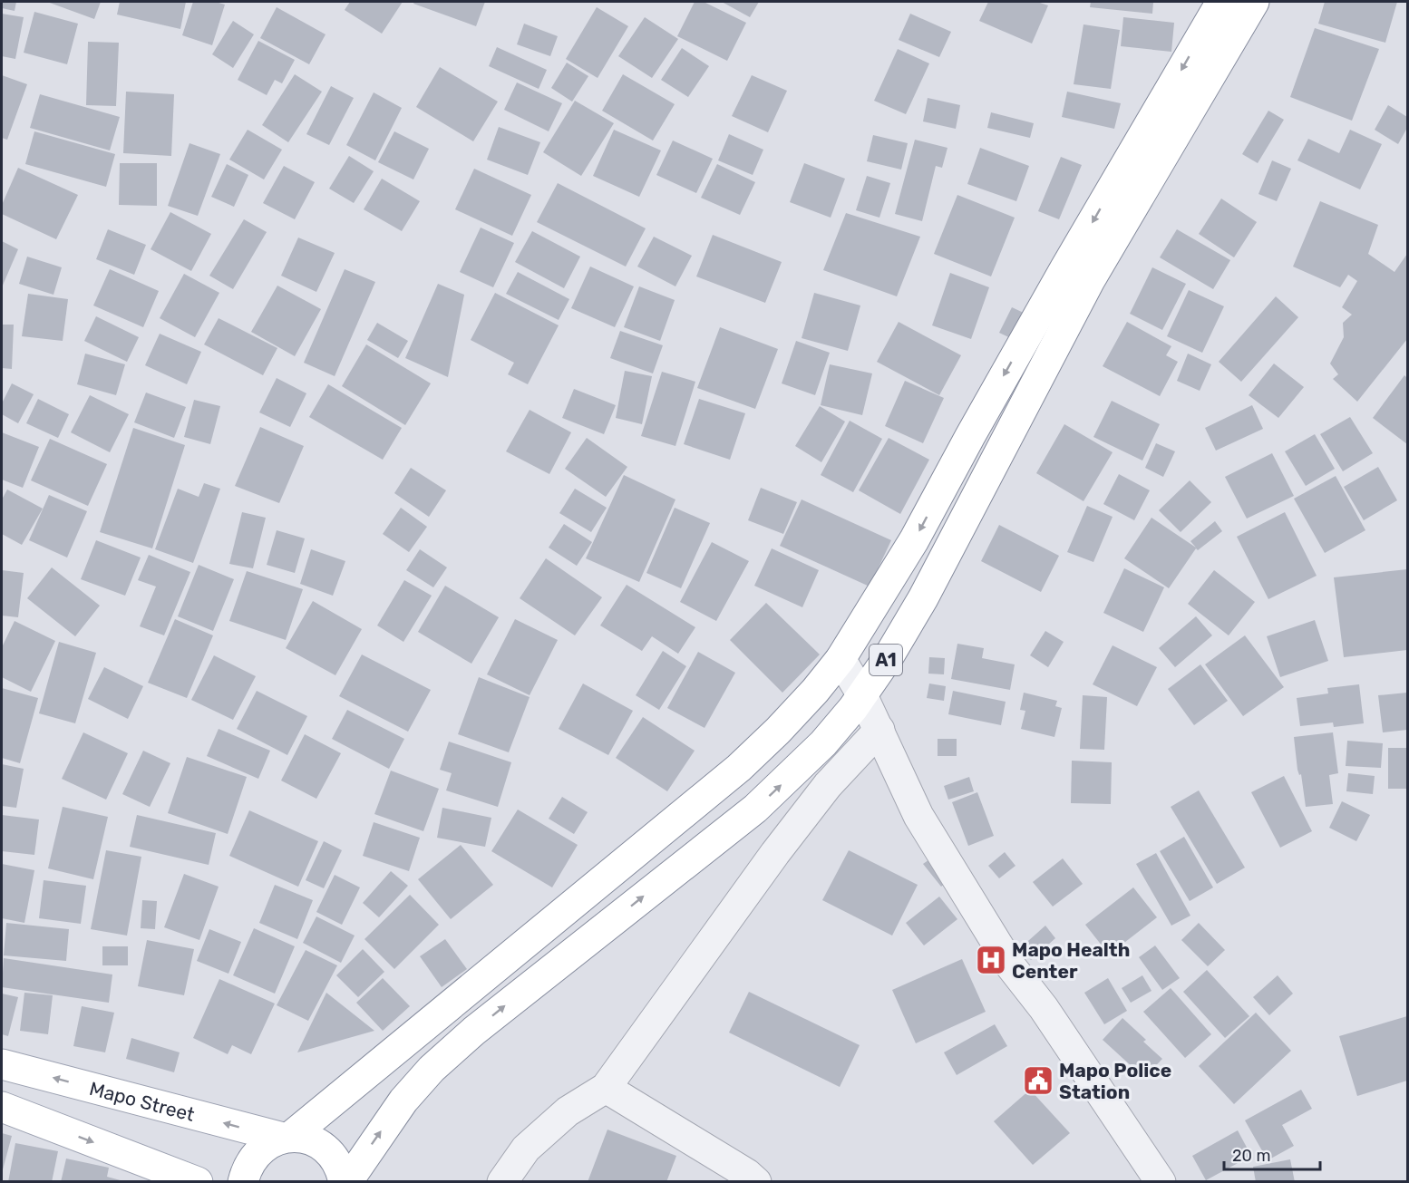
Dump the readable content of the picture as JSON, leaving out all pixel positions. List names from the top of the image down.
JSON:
{
  "streets": {
    "main road": ["A1", "Mapo Street"]
  },
  "crossings": [
    ["A1", "Mapo Street"]
  ],
  "places": {
    "hospital": ["Mapo Health Center"],
    "public building": ["Mapo Police Station"]
  },
  "scale_bar": "20 m"
}
